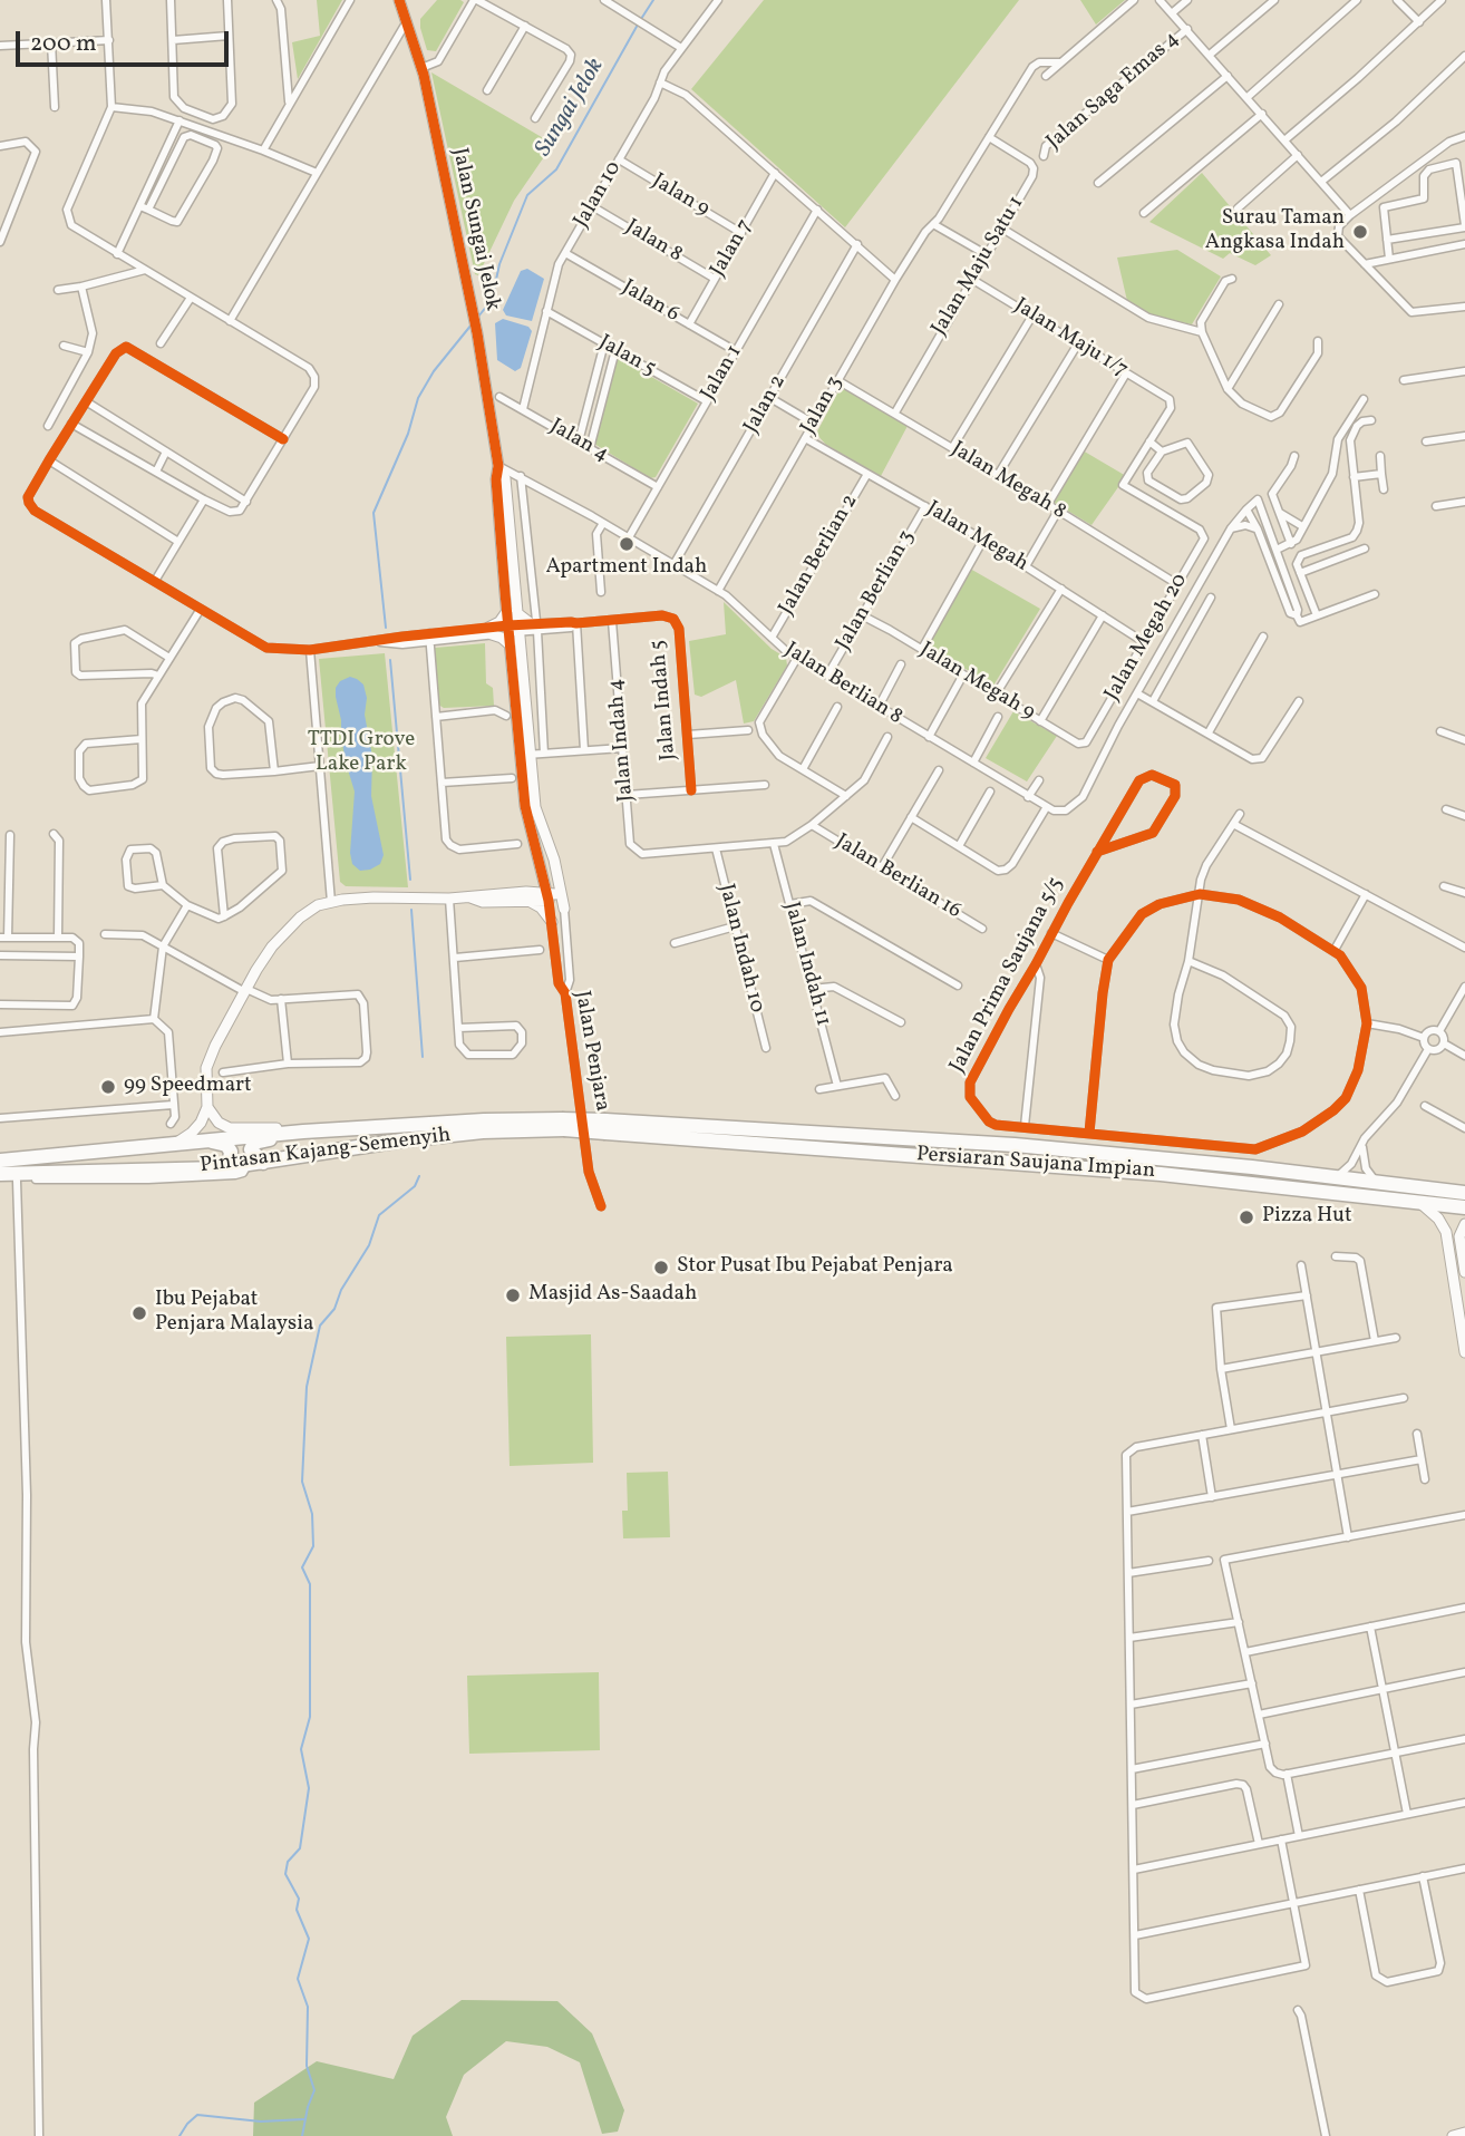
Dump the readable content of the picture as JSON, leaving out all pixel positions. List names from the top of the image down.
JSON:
{
  "streets": {
    "highway": ["Pintasan Kajang-Semenyih", "Persiaran Saujana Impian"],
    "street": [
      "Jalan Saga Emas 4",
      "Jalan 10",
      "Jalan 9",
      "Jalan Sungai Jelok",
      "Jalan 8",
      "Jalan 7",
      "Jalan Maju Satu 1",
      "Jalan 6",
      "Jalan Maju 1/7",
      "Jalan 5",
      "Jalan 1",
      "Jalan 2",
      "Jalan 3",
      "Jalan 4",
      "Jalan Megah 8",
      "Jalan Megah",
      "Jalan Berlian 2",
      "Jalan Berlian 3",
      "Jalan Megah 20",
      "Jalan Megah 9",
      "Jalan Berlian 8",
      "Jalan Indah 5",
      "Jalan Indah 4",
      "Jalan Berlian 16",
      "Jalan Indah 10",
      "Jalan Indah 11",
      "Jalan Prima Saujana 5/5",
      "Jalan Penjara"
    ]
  },
  "crossings": [
    ["Jalan 10", "Jalan 9"],
    ["Jalan 10", "Jalan 8"],
    ["Jalan 10", "Jalan 6"],
    ["Jalan 10", "Jalan 5"],
    ["Jalan 10", "Jalan 4"],
    ["Jalan 9", "Jalan 7"],
    ["Jalan Sungai Jelok", "Jalan Berlian 8"],
    ["Jalan Sungai Jelok", "Jalan Penjara"],
    ["Jalan 8", "Jalan 7"],
    ["Jalan 7", "Jalan 6"],
    ["Jalan Maju Satu 1", "Jalan Maju 1/7"],
    ["Jalan Maju Satu 1", "Jalan 3"],
    ["Jalan Maju Satu 1", "Jalan Megah 8"],
    ["Jalan 6", "Jalan 1"],
    ["Jalan Maju 1/7", "Jalan Megah 20"],
    ["Jalan 5", "Jalan 1"],
    ["Jalan 1", "Jalan 4"],
    ["Jalan 1", "Jalan Berlian 8"],
    ["Jalan 2", "Jalan Berlian 8"],
    ["Jalan 3", "Jalan Megah 8"],
    ["Jalan 3", "Jalan Megah"],
    ["Jalan 3", "Jalan Berlian 8"],
    ["Jalan Megah 8", "Jalan Megah 20"],
    ["Jalan Megah", "Jalan Berlian 2"],
    ["Jalan Megah", "Jalan Berlian 3"],
    ["Jalan Megah", "Jalan Megah 20"],
    ["Jalan Berlian 2", "Jalan Berlian 8"],
    ["Jalan Berlian 3", "Jalan Megah 9"],
    ["Jalan Berlian 3", "Jalan Berlian 8"],
    ["Jalan Megah 20", "Jalan Megah 9"],
    ["Jalan Indah 5", "Jalan Indah 4"],
    ["Jalan Indah 4", "Jalan Indah 10"],
    ["Pintasan Kajang-Semenyih", "Persiaran Saujana Impian"]
  ],
  "water": ["Sungai Jelok"],
  "parks": ["TTDI Grove Lake Park"],
  "places": [
    "Surau Taman Angkasa Indah",
    "Apartment Indah",
    "99 Speedmart",
    "Pizza Hut",
    "Stor Pusat Ibu Pejabat Penjara",
    "Masjid As-Saadah",
    "Ibu Pejabat Penjara Malaysia"
  ],
  "scale_bar": "200 m"
}
